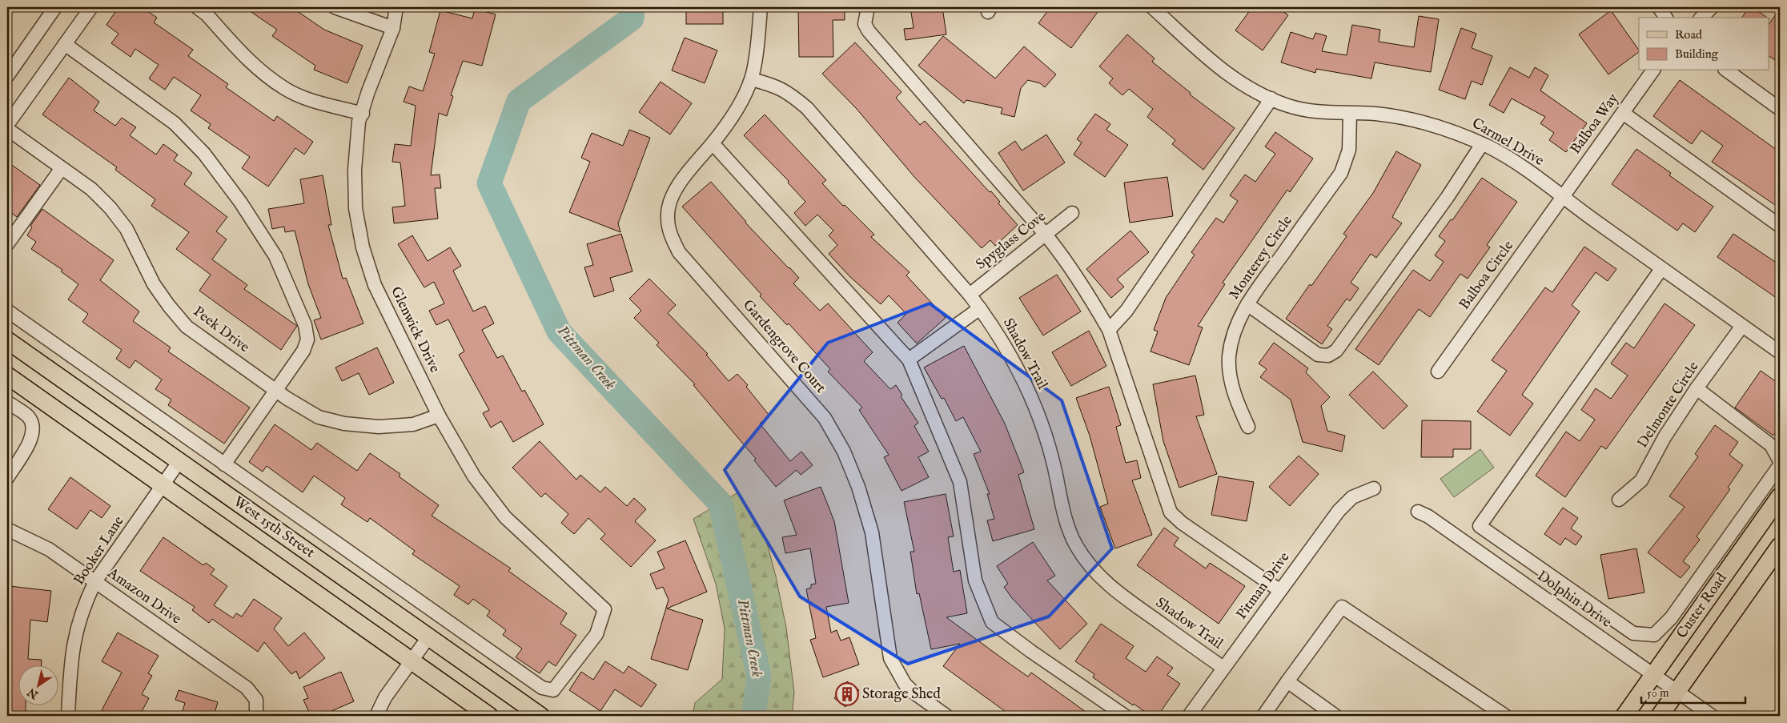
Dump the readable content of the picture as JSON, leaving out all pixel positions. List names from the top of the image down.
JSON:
{
  "streets": {
    "main road": ["West 15th Street", "Custer Road"],
    "street": [
      "Balboa Way",
      "Carmel Drive",
      "Spyglass Cove",
      "Monterey Circle",
      "Balboa Circle",
      "Peek Drive",
      "Glenwick Drive",
      "Gardengrove Court",
      "Shadow Trail",
      "Delmonte Circle",
      "Booker Lane",
      "Pitman Drive",
      "Amazon Drive",
      "Dolphin Drive"
    ]
  },
  "crossings": [
    ["Balboa Way", "Carmel Drive"],
    ["Balboa Way", "Balboa Circle"],
    ["Carmel Drive", "Monterey Circle"],
    ["Carmel Drive", "Balboa Circle"],
    ["Carmel Drive", "Delmonte Circle"],
    ["Spyglass Cove", "Shadow Trail"],
    ["Peek Drive", "Glenwick Drive"],
    ["Gardengrove Court", "Shadow Trail"],
    ["Shadow Trail", "Pitman Drive"],
    ["West 15th Street", "Booker Lane"],
    ["Booker Lane", "Amazon Drive"],
    ["Dolphin Drive", "Custer Road"]
  ],
  "water": ["Pittman Creek"],
  "places": {
    "building": ["Storage Shed"]
  },
  "legend": ["Road", "Building"],
  "scale_bar": "50 m",
  "north": "bottom left"
}
